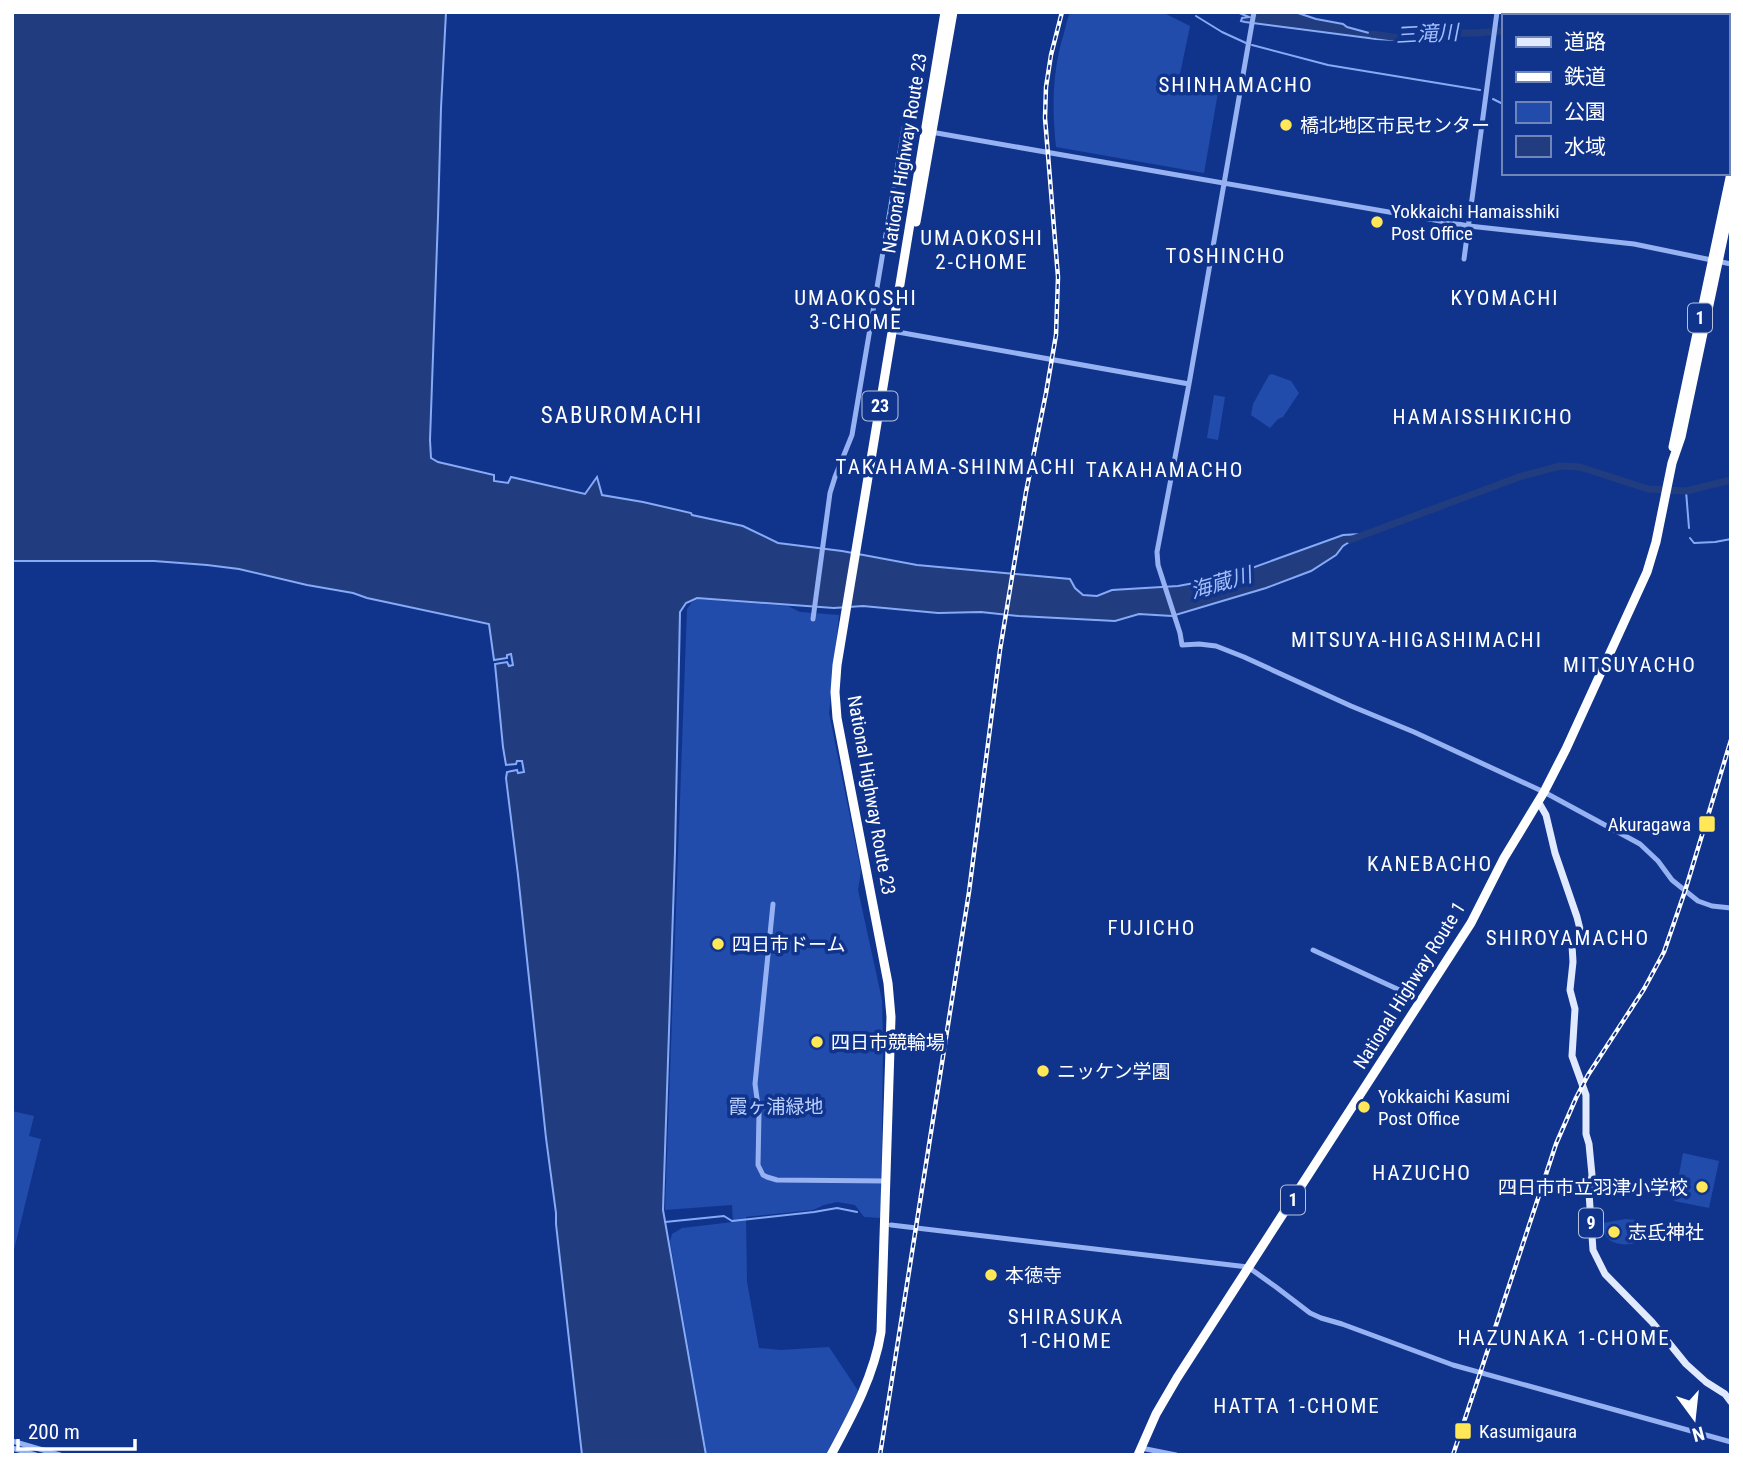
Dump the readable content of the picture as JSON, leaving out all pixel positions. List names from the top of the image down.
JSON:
{
  "streets": {
    "highway": [
      "National Highway Route 23",
      "1",
      "23",
      "National Highway Route 1"
    ],
    "main road": ["9"]
  },
  "crossings": [
    ["National Highway Route 1", "9"]
  ],
  "districts": [
    "SHINHAMACHO",
    "UMAOKOSHI 2-CHOME",
    "TOSHINCHO",
    "UMAOKOSHI 3-CHOME",
    "KYOMACHI",
    "SABUROMACHI",
    "HAMAISSHIKICHO",
    "TAKAHAMA-SHINMACHI",
    "TAKAHAMACHO",
    "MITSUYA-HIGASHIMACHI",
    "MITSUYACHO",
    "KANEBACHO",
    "FUJICHO",
    "SHIROYAMACHO",
    "HAZUCHO",
    "SHIRASUKA 1-CHOME",
    "HAZUNAKA 1-CHOME",
    "HATTA 1-CHOME"
  ],
  "water": ["三滝川", "海蔵川"],
  "parks": ["霞ヶ浦緑地"],
  "places": {
    "other": [
      "橋北地区市民センター",
      "Yokkaichi Hamaisshiki Post Office",
      "四日市ドーム",
      "四日市競輪場",
      "ニッケン学園",
      "Yokkaichi Kasumi Post Office",
      "四日市市立羽津小学校",
      "志氐神社",
      "本徳寺"
    ],
    "transit": ["Akuragawa", "Kasumigaura"]
  },
  "legend": [
    "道路",
    "鉄道",
    "公園",
    "水域"
  ],
  "scale_bar": "200 m",
  "north": "bottom"
}
